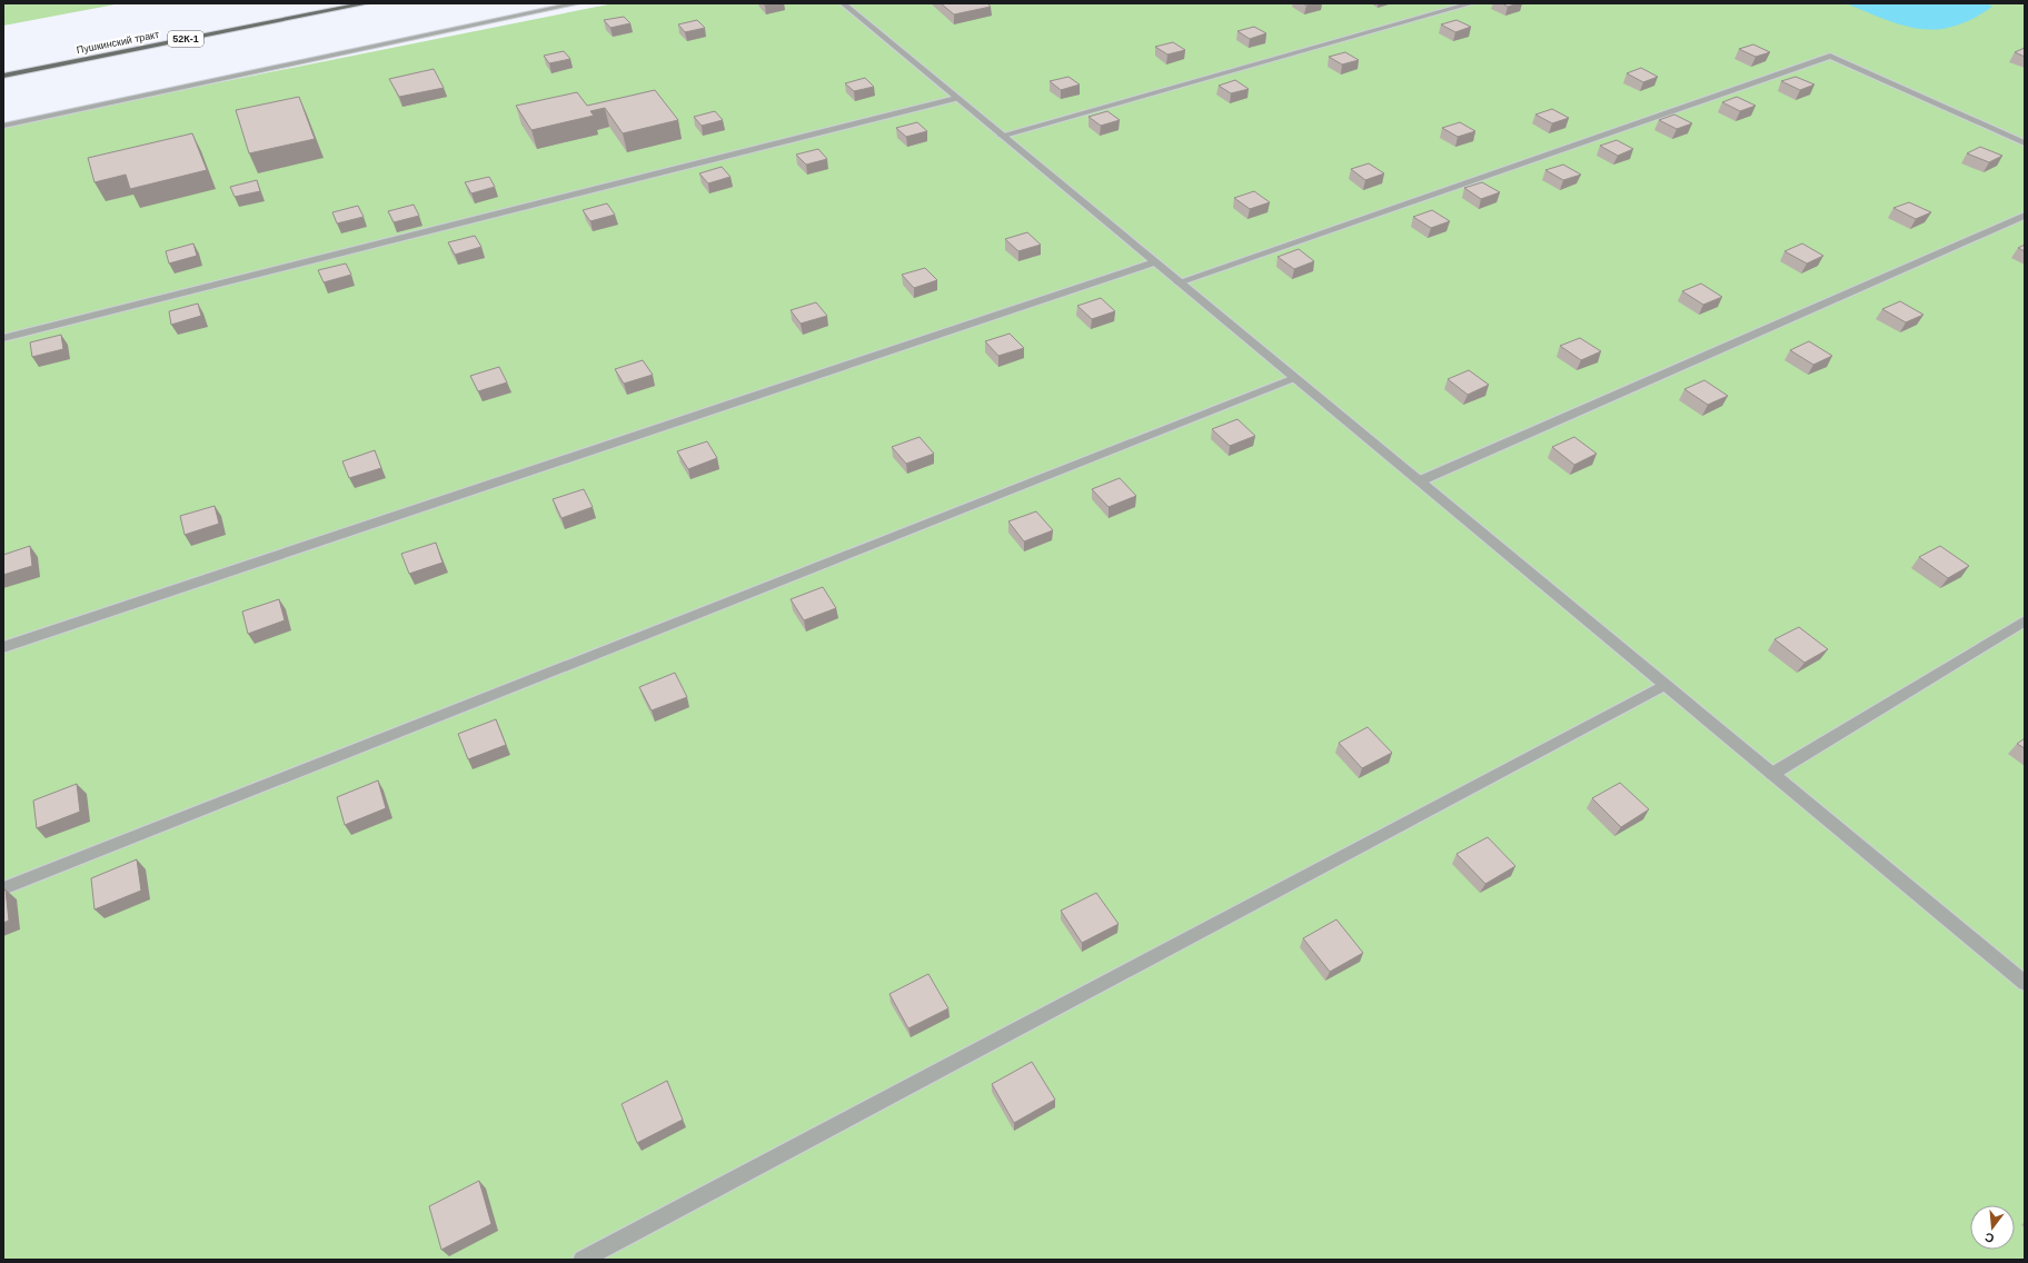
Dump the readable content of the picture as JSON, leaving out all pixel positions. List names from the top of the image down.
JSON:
{
  "streets": {
    "main road": ["52К-1", "Пушкинский тракт"]
  },
  "north": "bottom"
}
